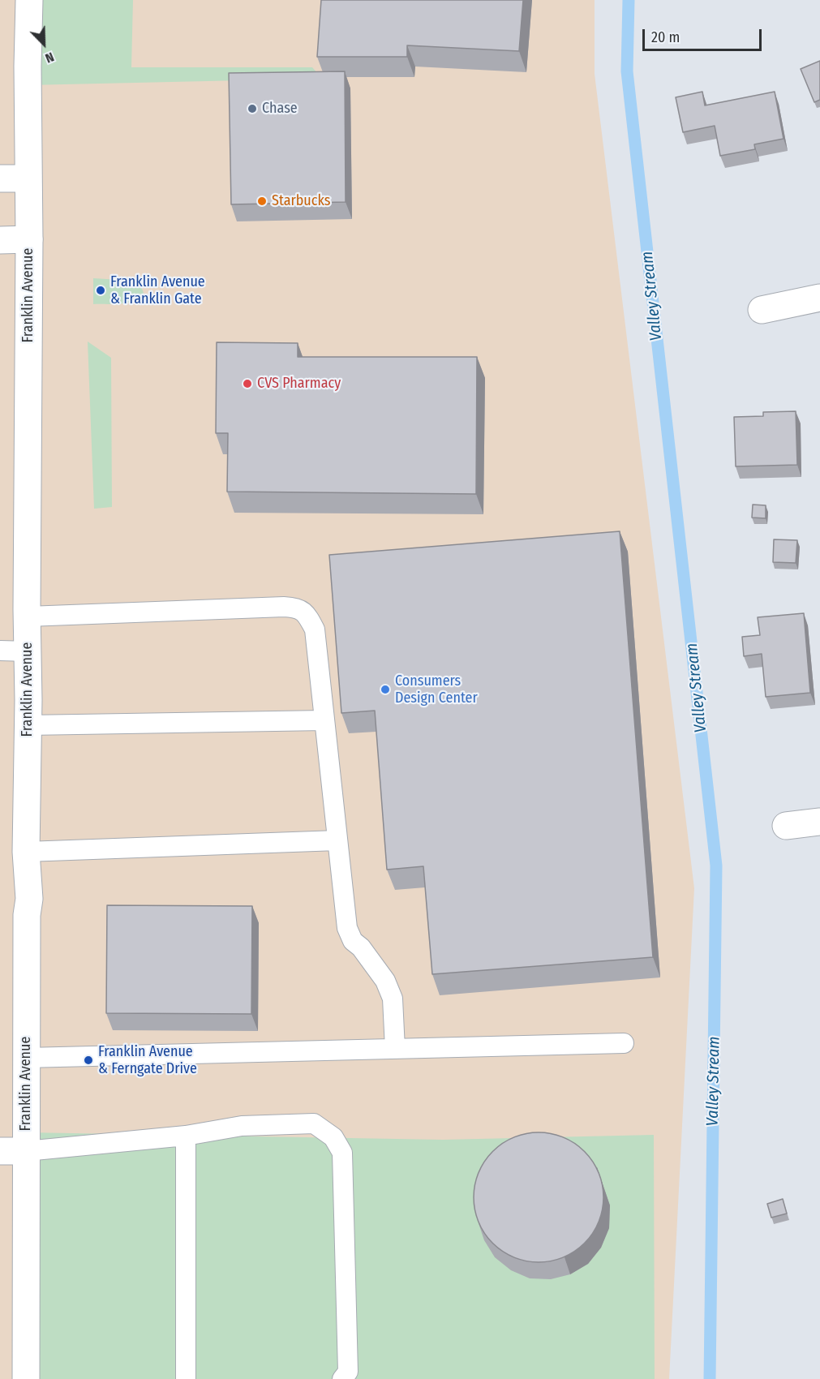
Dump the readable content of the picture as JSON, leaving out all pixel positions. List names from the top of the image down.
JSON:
{
  "streets": {
    "main road": ["Franklin Avenue"]
  },
  "water": ["Valley Stream"],
  "places": [
    "Chase",
    "Starbucks",
    "Franklin Avenue & Franklin Gate",
    "CVS Pharmacy",
    "Consumers Design Center",
    "Franklin Avenue & Ferngate Drive"
  ],
  "scale_bar": "20 m",
  "north": "bottom right"
}
